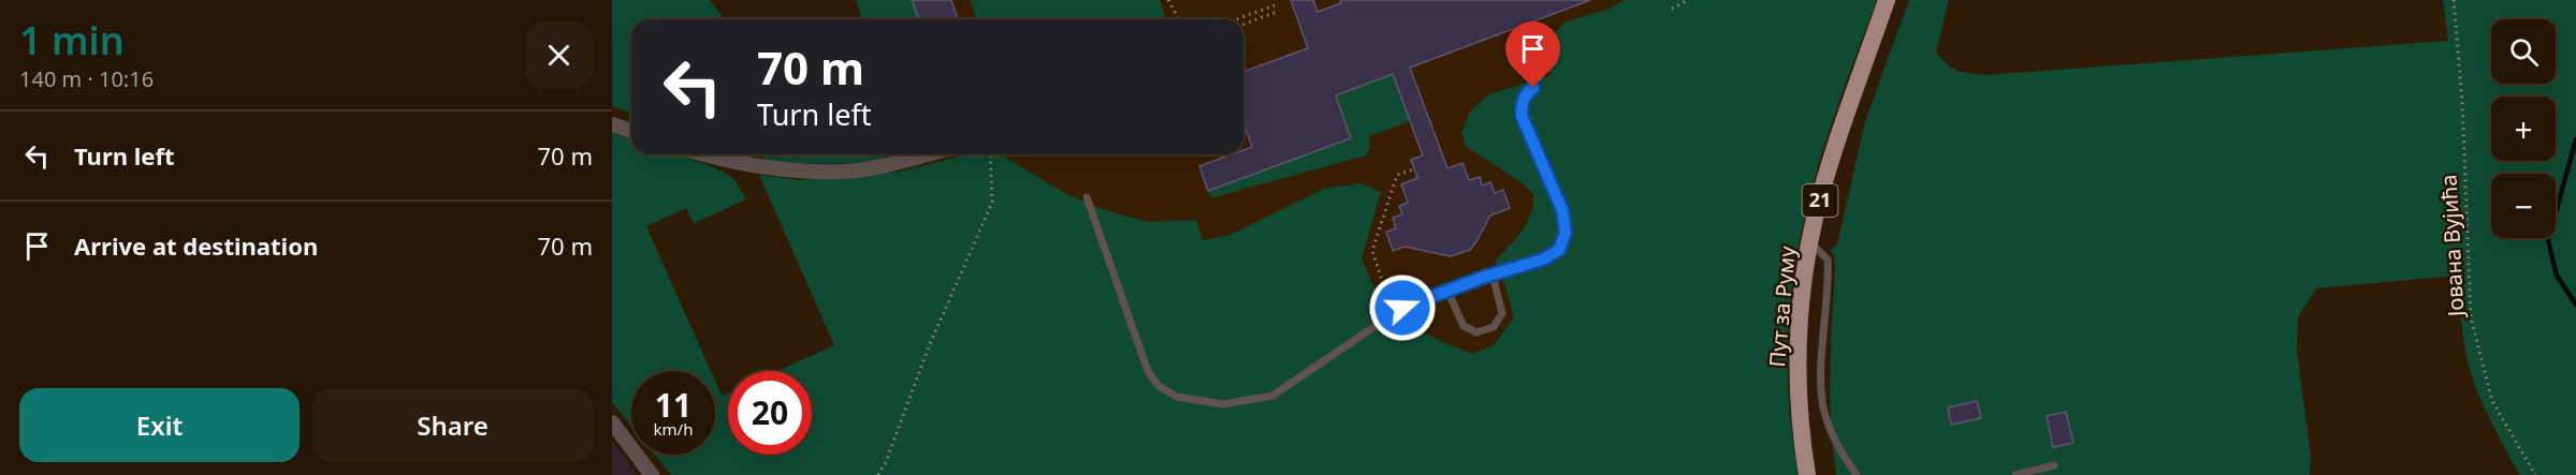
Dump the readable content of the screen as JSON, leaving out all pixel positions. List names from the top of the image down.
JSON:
{
  "streets": {
    "main road": ["21", "Пут за Руму"],
    "path": ["Јована Вујића"]
  },
  "page": {
    "heading": ["1 min", "140 m · 10:16"],
    "map_buttons": ["+", "−"],
    "turn": ["70 m", "Turn left"],
    "list": [
      {
        "name": "Turn left",
        "value": "70 m"
      },
      {
        "name": "Arrive at destination",
        "value": "70 m"
      }
    ],
    "speed": "11 km/h",
    "limit": "20",
    "buttons": ["Exit", "Share"]
  }
}
